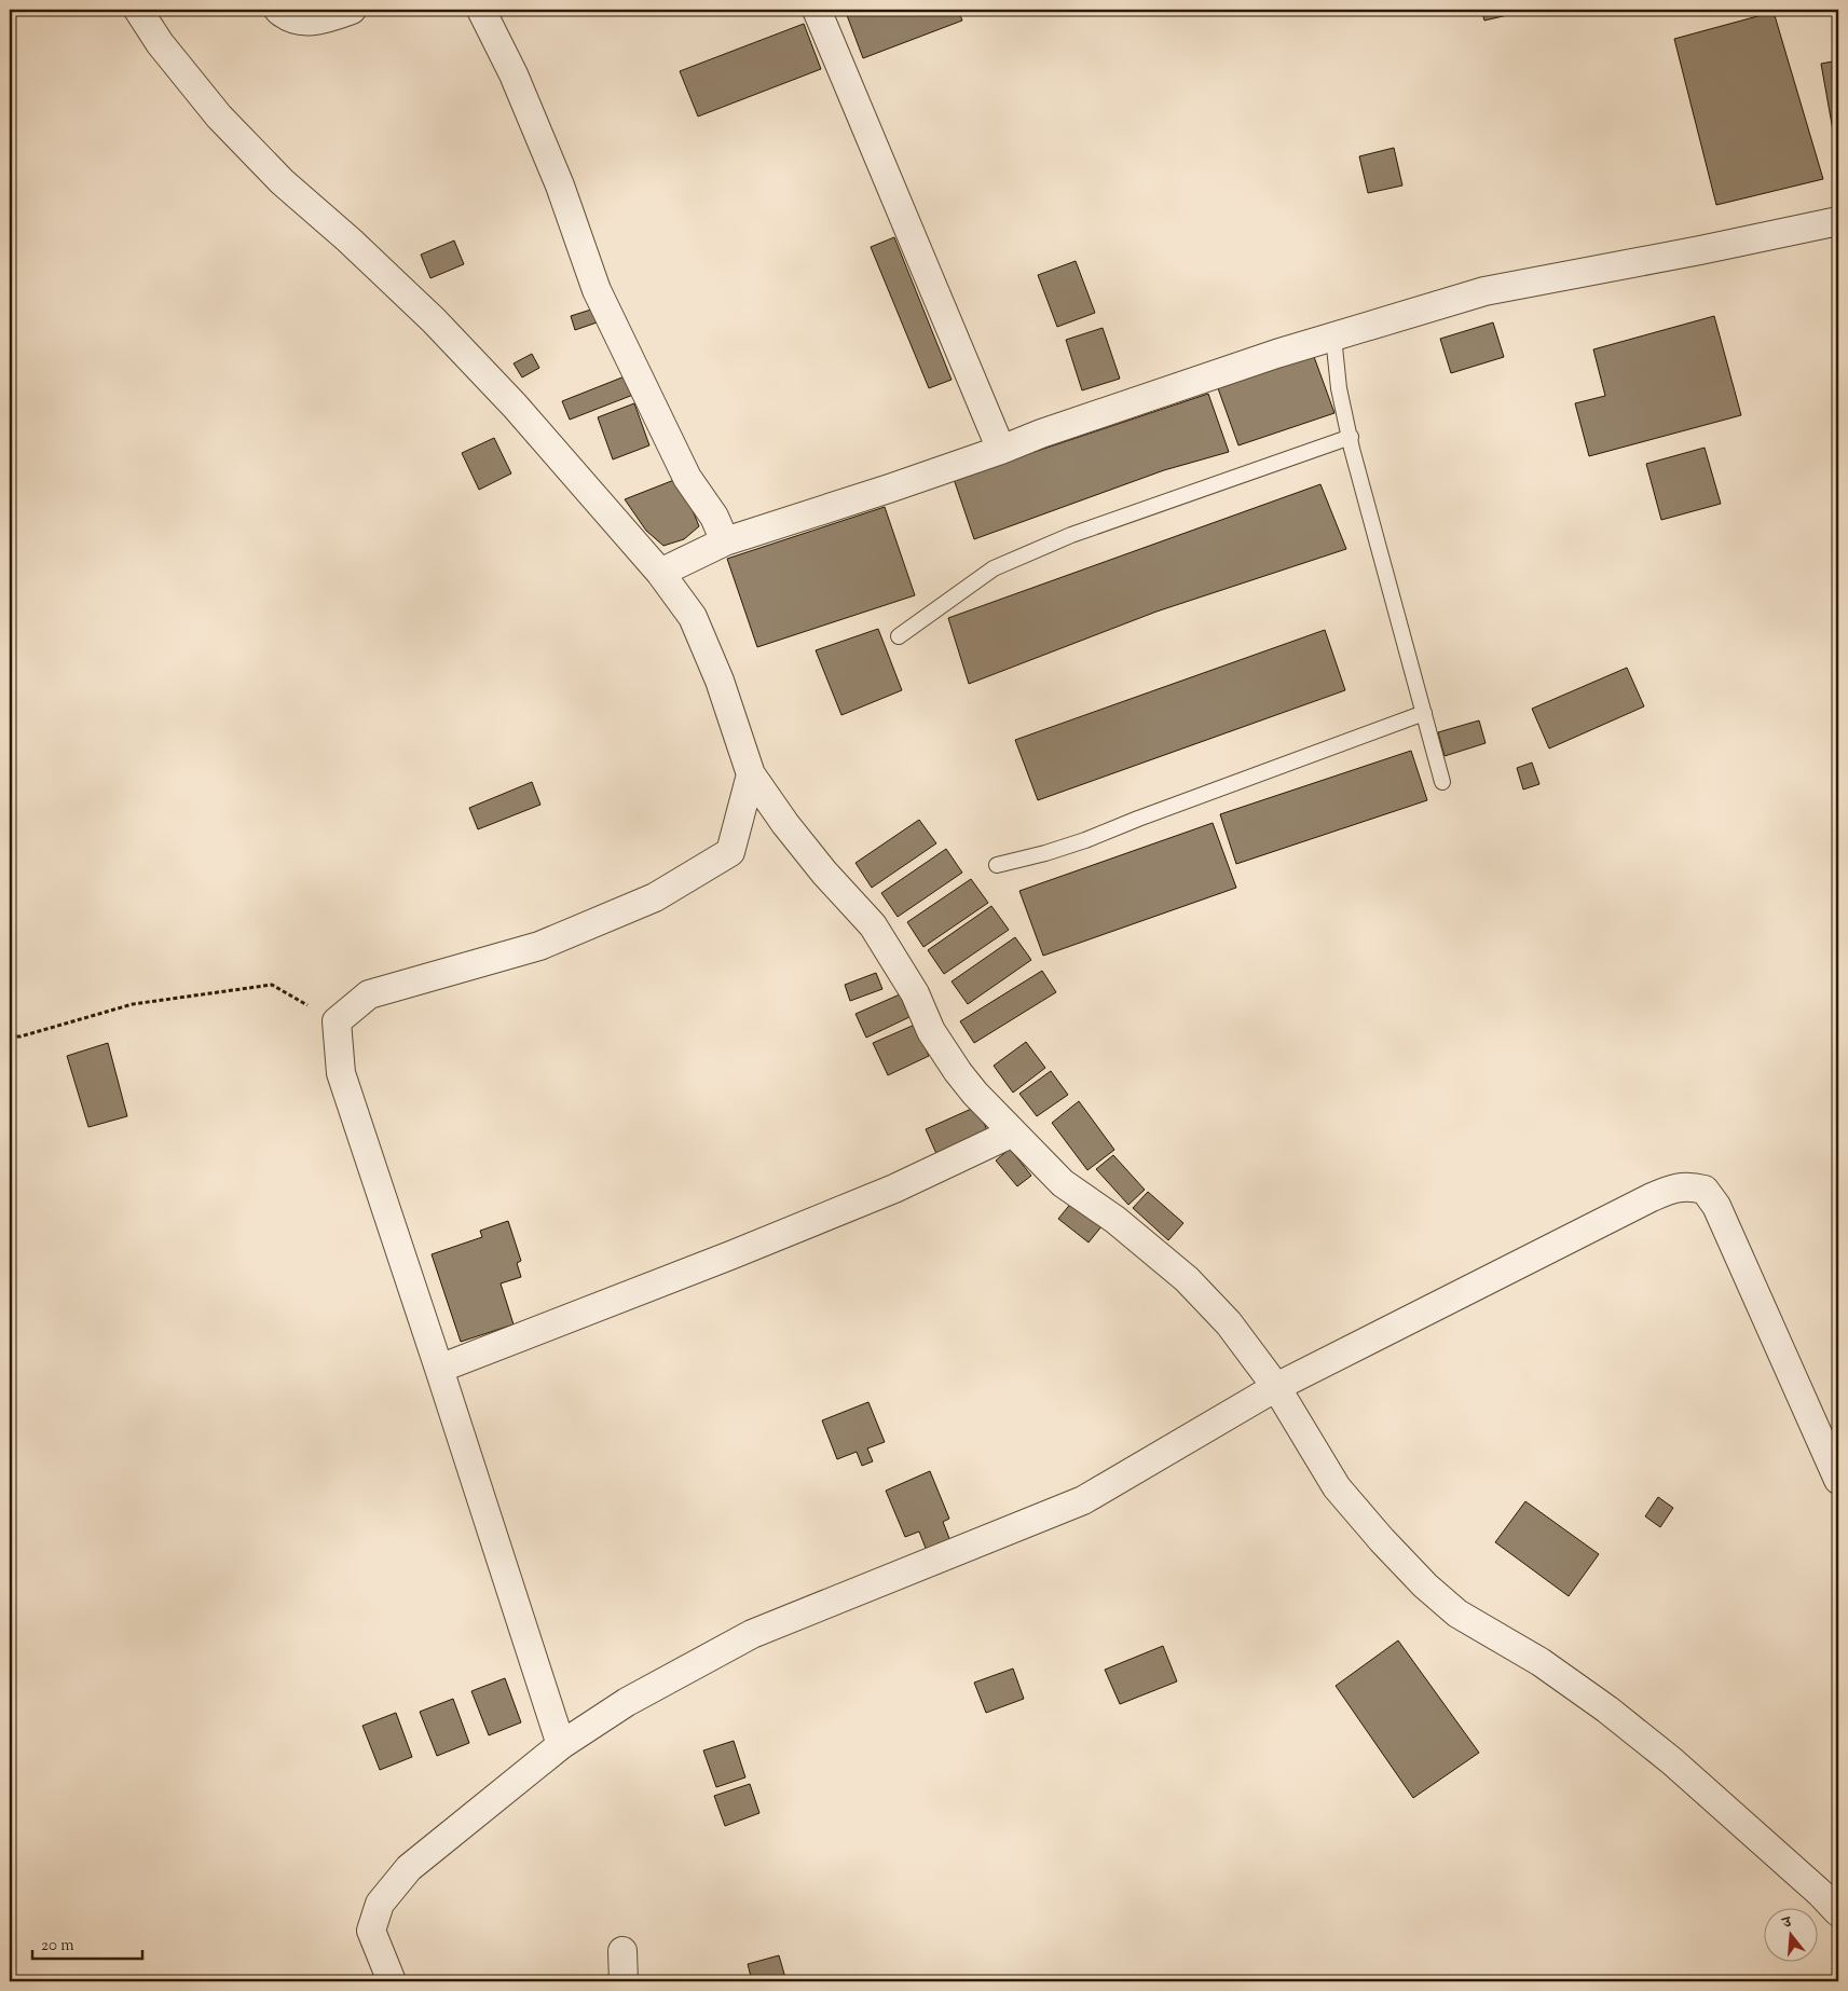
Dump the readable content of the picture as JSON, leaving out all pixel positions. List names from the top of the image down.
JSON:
{
  "scale_bar": "20 m",
  "north": "top"
}
